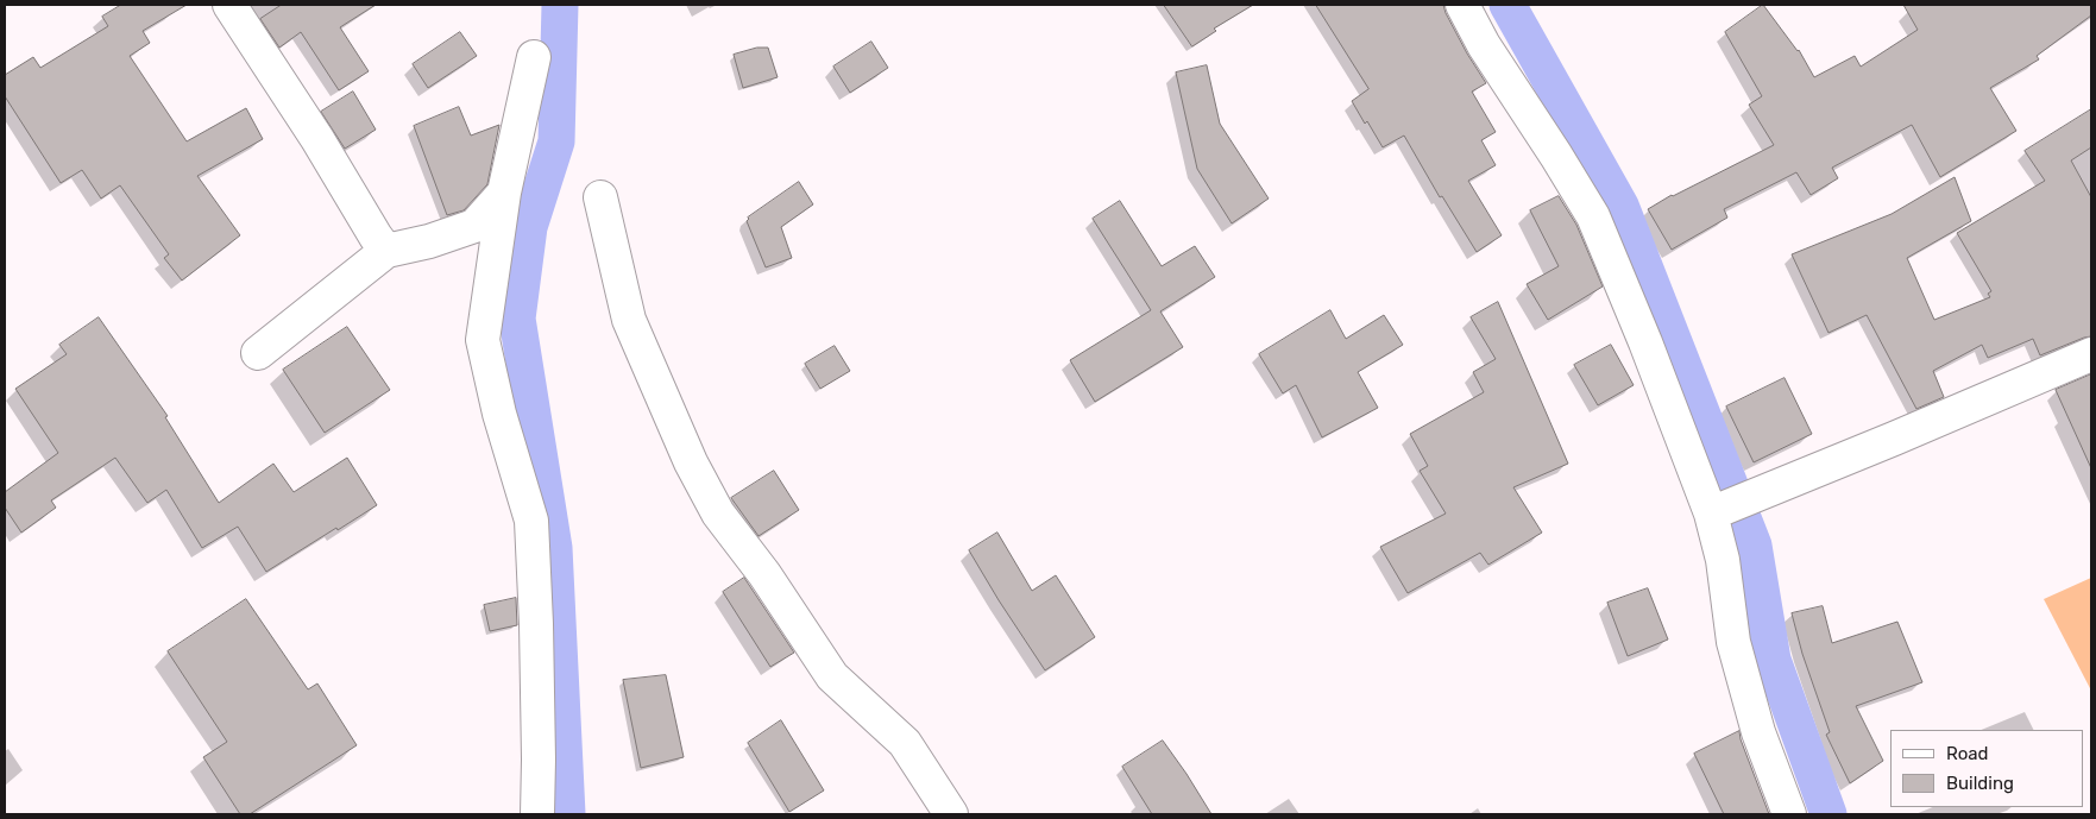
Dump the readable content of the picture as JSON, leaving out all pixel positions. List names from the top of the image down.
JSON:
{
  "legend": ["Road", "Building"]
}
